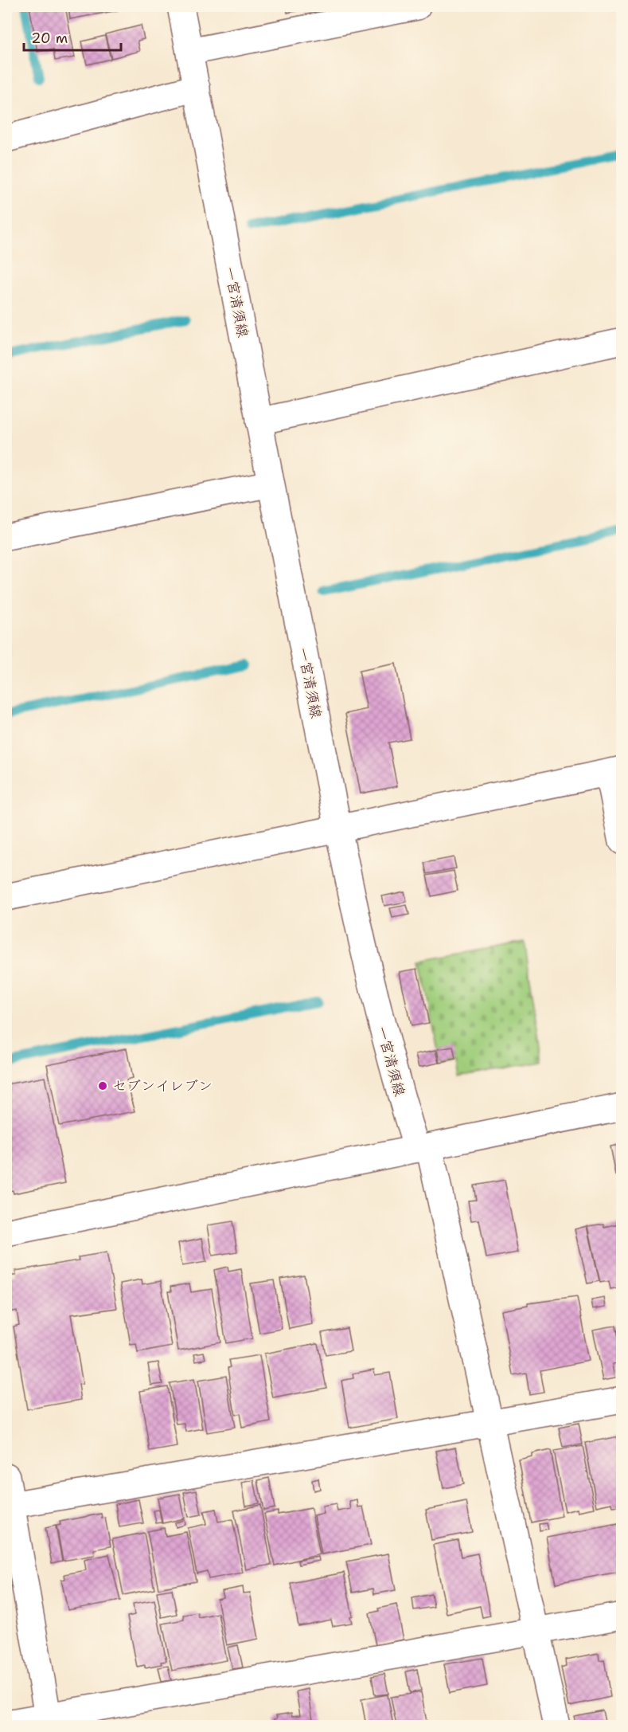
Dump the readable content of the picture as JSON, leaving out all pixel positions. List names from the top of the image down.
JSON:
{
  "streets": {
    "street": ["一宮清須線"]
  },
  "places": ["セブンイレブン"],
  "scale_bar": "20 m"
}
